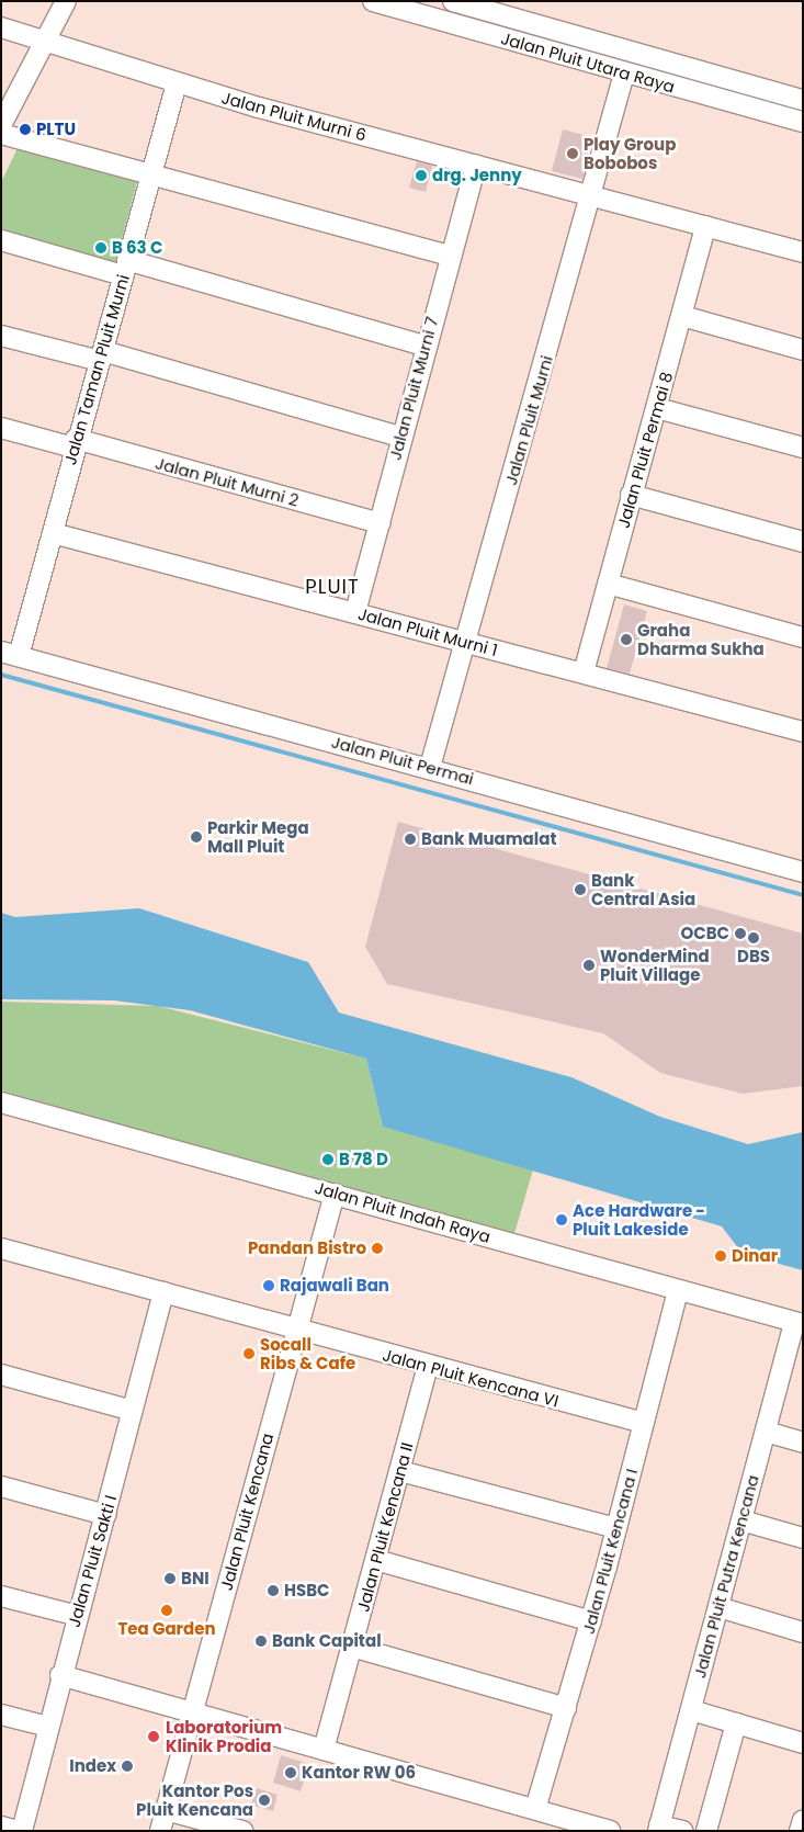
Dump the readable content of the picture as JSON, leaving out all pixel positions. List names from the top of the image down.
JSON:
{
  "streets": {
    "street": [
      "Jalan Pluit Utara Raya",
      "Jalan Pluit Murni 6",
      "Jalan Taman Pluit Murni",
      "Jalan Pluit Murni 7",
      "Jalan Pluit Murni",
      "Jalan Pluit Permai 8",
      "Jalan Pluit Murni 2",
      "Jalan Pluit Murni 1",
      "Jalan Pluit Permai",
      "Jalan Pluit Indah Raya",
      "Jalan Pluit Kencana VI",
      "Jalan Pluit Kencana",
      "Jalan Pluit Kencana II",
      "Jalan Pluit Kencana I",
      "Jalan Pluit Sakti I",
      "Jalan Pluit Putra Kencana"
    ]
  },
  "crossings": [
    ["Jalan Pluit Utara Raya", "Jalan Pluit Murni"],
    ["Jalan Pluit Murni 6", "Jalan Taman Pluit Murni"],
    ["Jalan Pluit Murni 6", "Jalan Pluit Murni 7"],
    ["Jalan Pluit Murni 6", "Jalan Pluit Murni"],
    ["Jalan Pluit Murni 6", "Jalan Pluit Permai 8"],
    ["Jalan Taman Pluit Murni", "Jalan Pluit Murni 2"],
    ["Jalan Taman Pluit Murni", "Jalan Pluit Murni 1"],
    ["Jalan Taman Pluit Murni", "Jalan Pluit Permai"],
    ["Jalan Pluit Murni 7", "Jalan Pluit Murni 2"],
    ["Jalan Pluit Murni 7", "Jalan Pluit Murni 1"],
    ["Jalan Pluit Murni", "Jalan Pluit Murni 1"],
    ["Jalan Pluit Murni", "Jalan Pluit Permai"],
    ["Jalan Pluit Permai 8", "Jalan Pluit Murni 1"],
    ["Jalan Pluit Indah Raya", "Jalan Pluit Kencana"],
    ["Jalan Pluit Indah Raya", "Jalan Pluit Kencana I"],
    ["Jalan Pluit Indah Raya", "Jalan Pluit Putra Kencana"],
    ["Jalan Pluit Kencana VI", "Jalan Pluit Kencana"],
    ["Jalan Pluit Kencana VI", "Jalan Pluit Kencana II"],
    ["Jalan Pluit Kencana VI", "Jalan Pluit Kencana I"],
    ["Jalan Pluit Kencana VI", "Jalan Pluit Sakti I"]
  ],
  "districts": ["PLUIT"],
  "places": [
    "PLTU",
    "Play Group Bobobos",
    "drg. Jenny",
    "B 63 C",
    "Graha Dharma Sukha",
    "Parkir Mega Mall Pluit",
    "Bank Muamalat",
    "Bank Central Asia",
    "OCBC",
    "DBS",
    "WonderMind Pluit Village",
    "B 78 D",
    "Ace Hardware - Pluit Lakeside",
    "Pandan Bistro",
    "Dinar",
    "Rajawali Ban",
    "Socall Ribs & Cafe",
    "BNI",
    "HSBC",
    "Tea Garden",
    "Bank Capital",
    "Laboratorium Klinik Prodia",
    "Index",
    "Kantor RW 06",
    "Kantor Pos Pluit Kencana"
  ]
}
